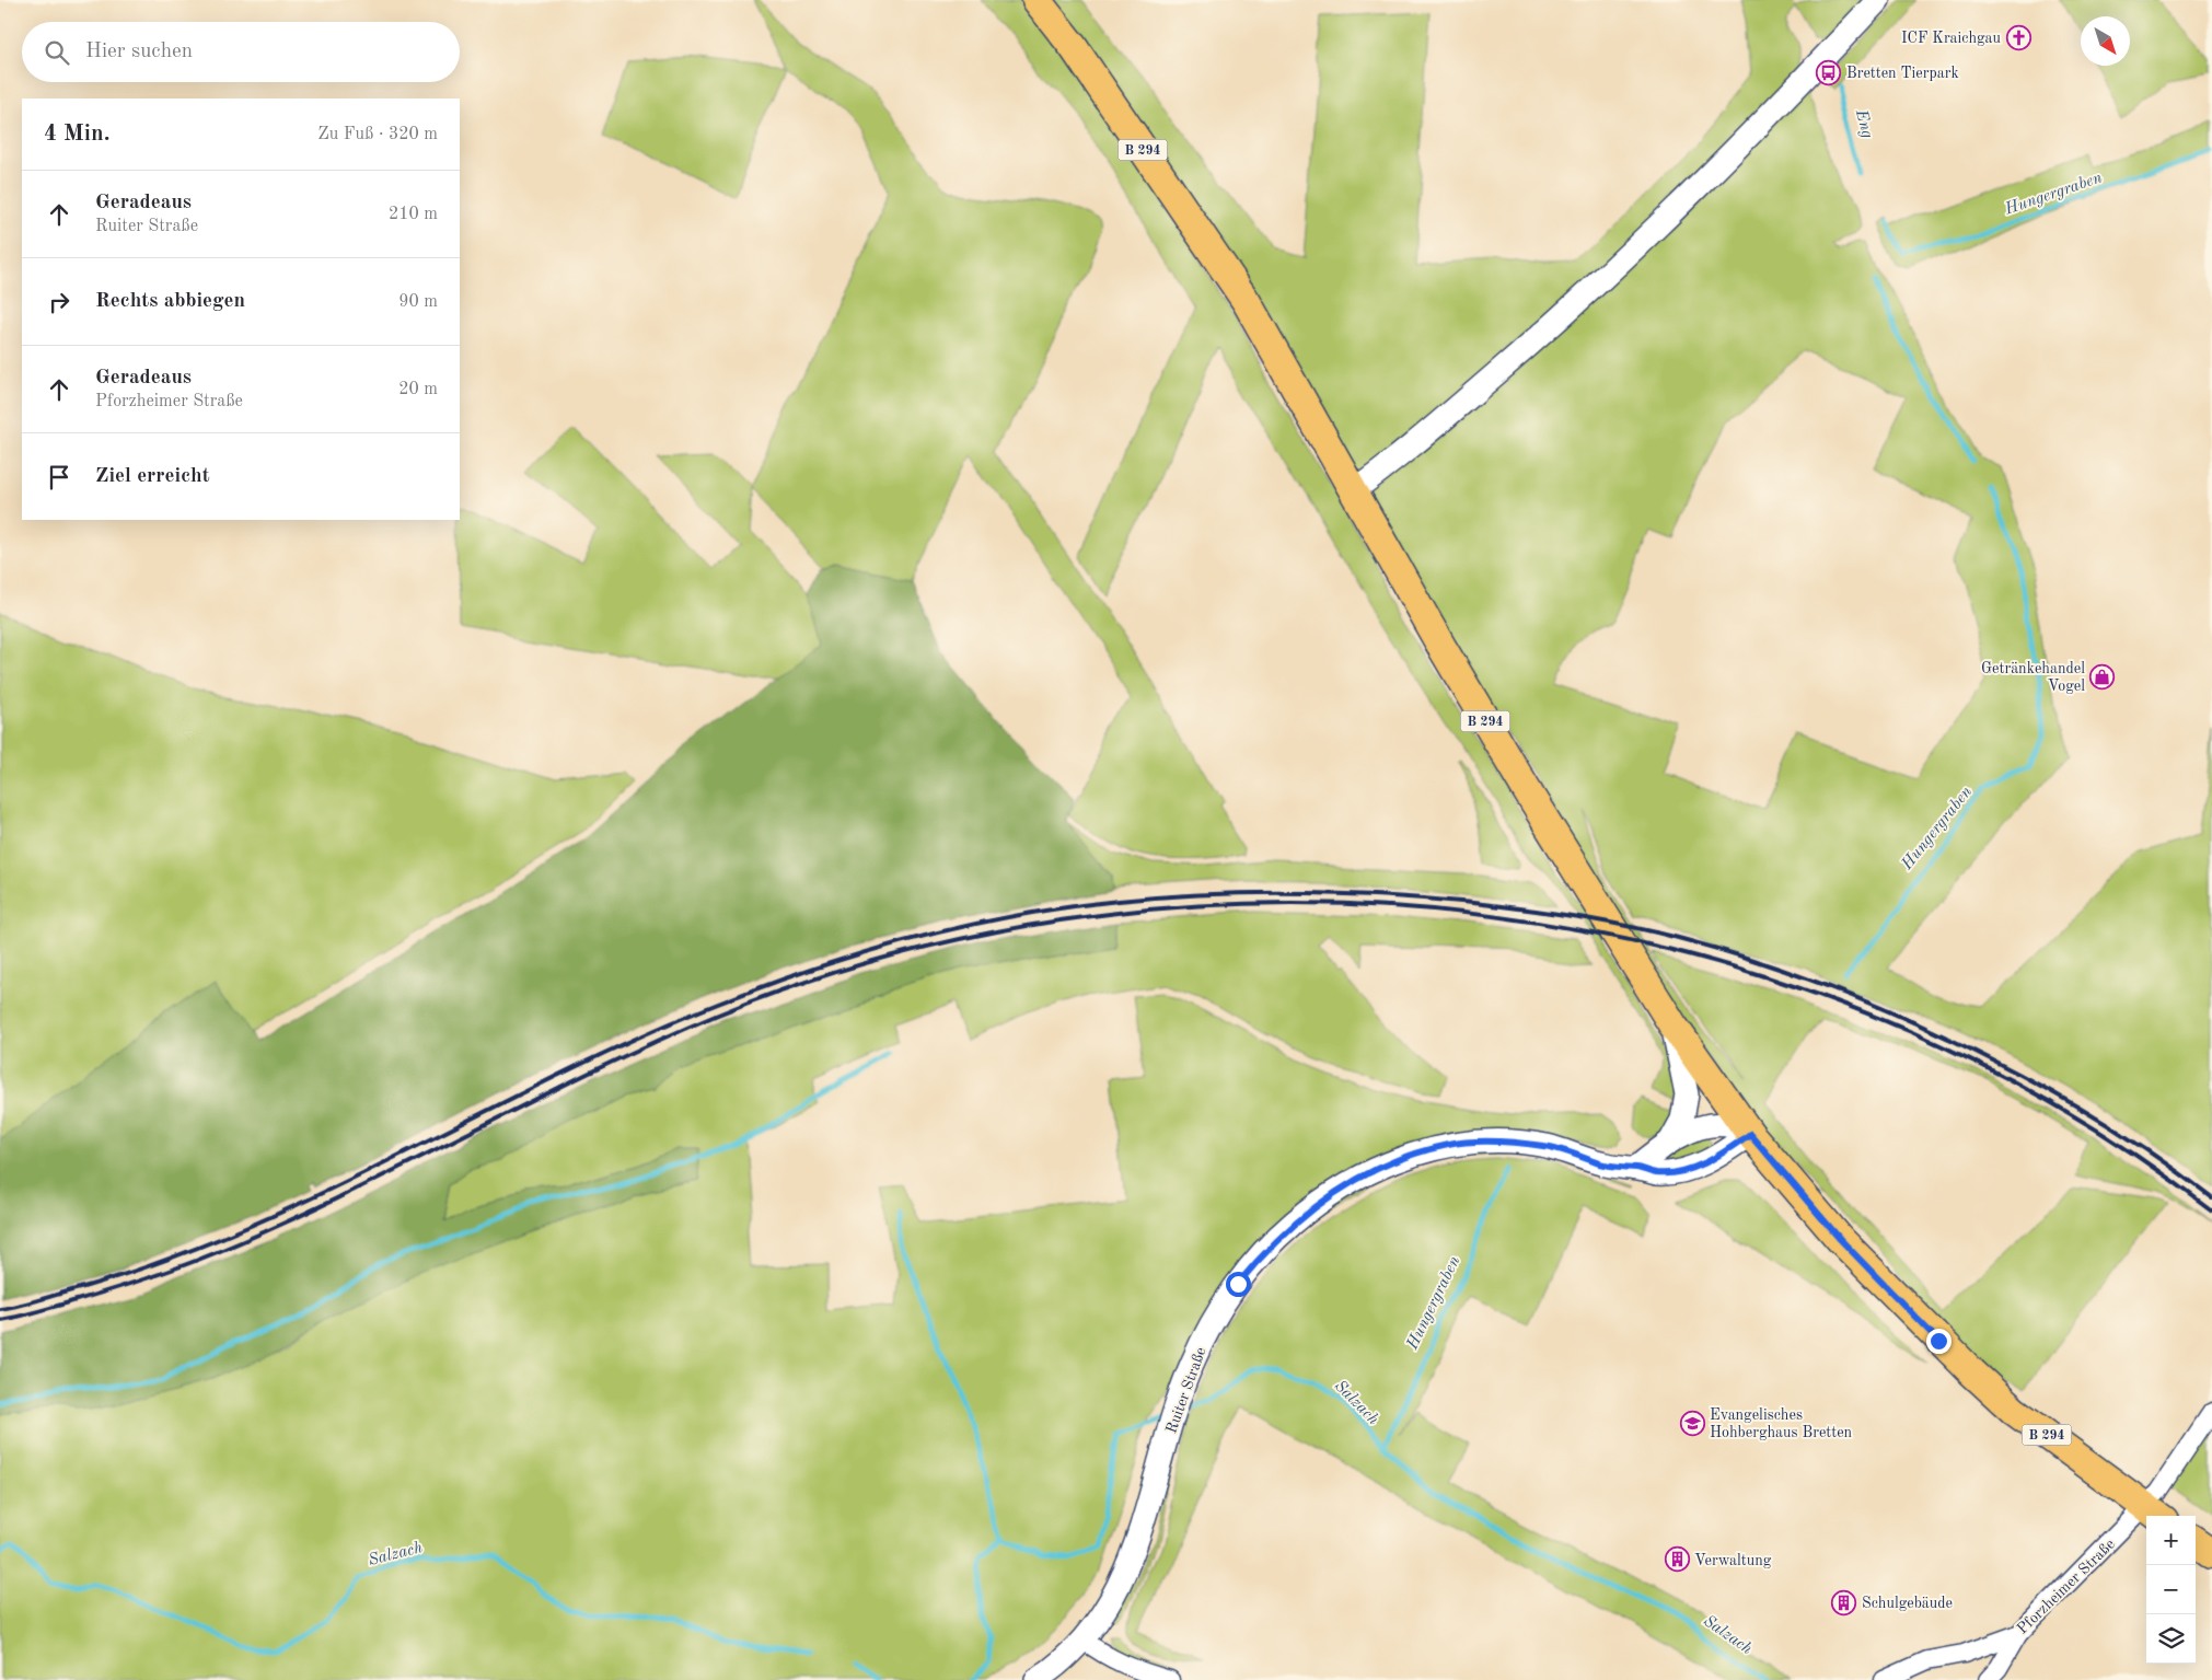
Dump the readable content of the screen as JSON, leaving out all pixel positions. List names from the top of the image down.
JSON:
{
  "streets": {
    "main road": ["B 294"],
    "street": ["Ruiter Straße", "Pforzheimer Straße"]
  },
  "crossings": [
    ["B 294", "Ruiter Straße"],
    ["B 294", "Pforzheimer Straße"]
  ],
  "water": ["Eng", "Hungergraben", "Salzach"],
  "places": {
    "church": ["ICF Kraichgau"],
    "bus stop": ["Bretten Tierpark"],
    "shop": ["Getränkehandel Vogel"],
    "school or university": ["Evangelisches Hohberghaus Bretten"],
    "building": ["Verwaltung", "Schulgebäude"]
  },
  "north": "bottom right",
  "page": {
    "search": "Hier suchen",
    "heading": ["4 Min.", "Zu Fuß · 320 m"],
    "list": [
      ["Geradeaus", "Ruiter Straße", "210 m"],
      ["Rechts abbiegen", "90 m"],
      ["Geradeaus", "Pforzheimer Straße", "20 m"],
      "Ziel erreicht"
    ],
    "map_buttons": ["+", "−"]
  }
}
